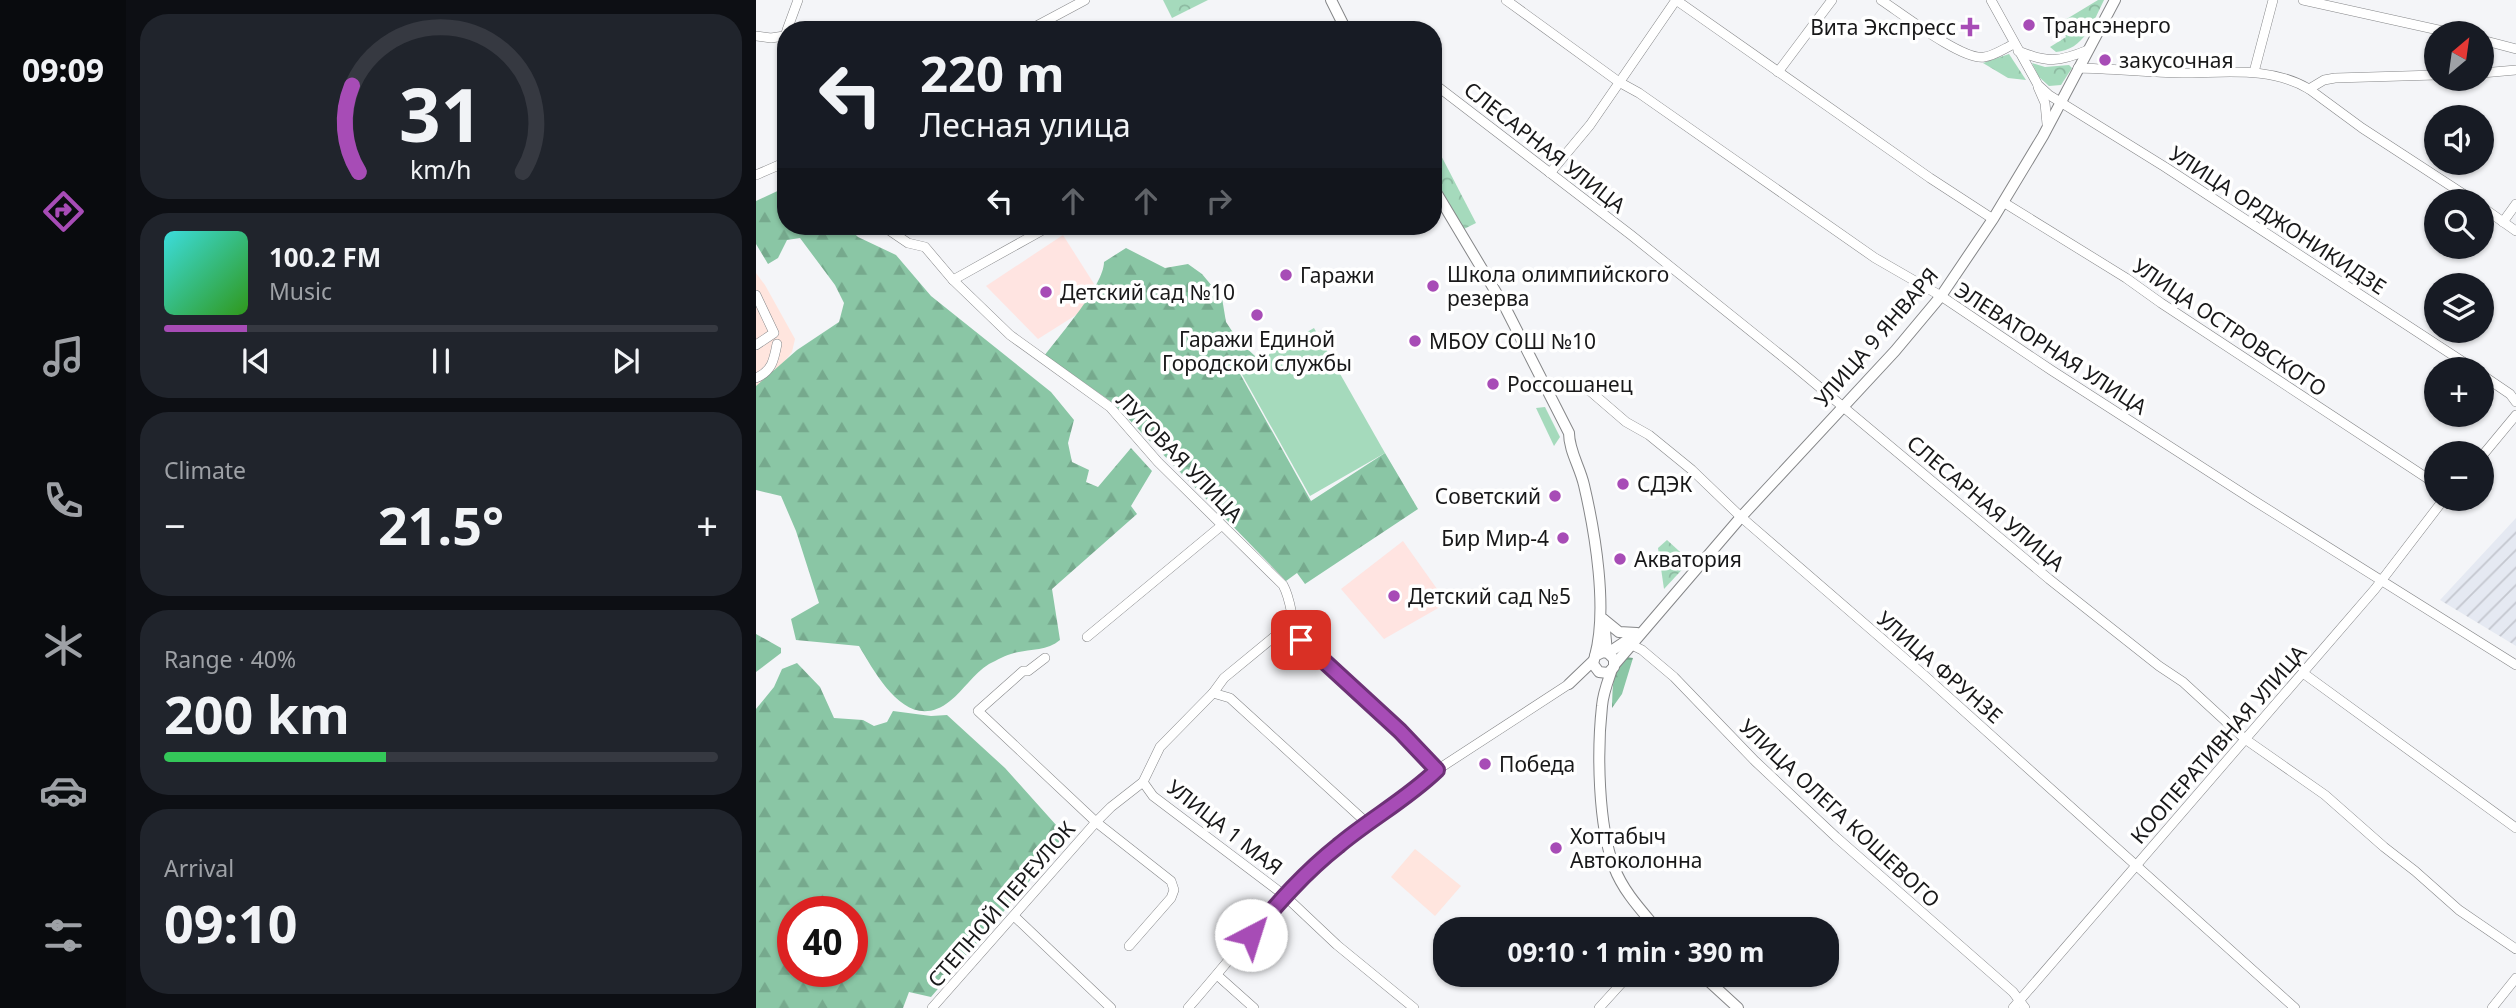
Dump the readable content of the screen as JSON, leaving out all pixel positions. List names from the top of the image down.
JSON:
{
  "streets": {
    "main road": ["УЛИЦА 9 ЯНВАРЯ"],
    "street": [
      "СЛЕСАРНАЯ УЛИЦА",
      "УЛИЦА ОРДЖОНИКИДЗЕ",
      "УЛИЦА ОСТРОВСКОГО",
      "ЭЛЕВАТОРНАЯ УЛИЦА",
      "ЛУГОВАЯ УЛИЦА",
      "УЛИЦА ФРУНЗЕ",
      "КООПЕРАТИВНАЯ УЛИЦА",
      "УЛИЦА ОЛЕГА КОШЕВОГО",
      "УЛИЦА 1 МАЯ",
      "СТЕПНОЙ ПЕРЕУЛОК"
    ]
  },
  "crossings": [
    ["СЛЕСАРНАЯ УЛИЦА", "УЛИЦА 9 ЯНВАРЯ"],
    ["СЛЕСАРНАЯ УЛИЦА", "КООПЕРАТИВНАЯ УЛИЦА"],
    ["УЛИЦА ОРДЖОНИКИДЗЕ", "УЛИЦА 9 ЯНВАРЯ"],
    ["УЛИЦА ОСТРОВСКОГО", "УЛИЦА 9 ЯНВАРЯ"],
    ["УЛИЦА 9 ЯНВАРЯ", "ЭЛЕВАТОРНАЯ УЛИЦА"],
    ["УЛИЦА 9 ЯНВАРЯ", "УЛИЦА ФРУНЗЕ"],
    ["УЛИЦА 9 ЯНВАРЯ", "УЛИЦА ОЛЕГА КОШЕВОГО"],
    ["ЭЛЕВАТОРНАЯ УЛИЦА", "КООПЕРАТИВНАЯ УЛИЦА"],
    ["ЛУГОВАЯ УЛИЦА", "СТЕПНОЙ ПЕРЕУЛОК"],
    ["УЛИЦА ФРУНЗЕ", "КООПЕРАТИВНАЯ УЛИЦА"],
    ["КООПЕРАТИВНАЯ УЛИЦА", "УЛИЦА ОЛЕГА КОШЕВОГО"],
    ["УЛИЦА 1 МАЯ", "СТЕПНОЙ ПЕРЕУЛОК"]
  ],
  "places": {
    "other": [
      "Трансэнерго",
      "закусочная",
      "Гаражи",
      "Школа олимпийского резерва",
      "Детский сад №10",
      "Гаражи Единой Городской службы",
      "МБОУ СОШ №10",
      "Россошанец",
      "СДЭК",
      "Советский",
      "Бир Мир-4",
      "Акватория",
      "Детский сад №5",
      "Победа",
      "Хоттабыч Автоколонна"
    ],
    "health": ["Вита Экспресс"]
  },
  "north": "top right",
  "page": {
    "tabs": "09:09",
    "map_buttons": ["+", "−"],
    "turn": ["220 m", "Лесная улица"],
    "song": ["100.2 FM", "Music"],
    "tile": [
      "Climate",
      ["Range · 40%", "200 km"],
      ["Arrival", "09:10"]
    ],
    "heat": ["−", "21.5°", "+"],
    "limit": "40",
    "trip": "09:10 · 1 min · 390 m",
    "gauge": ["31", "km/h"]
  }
}
